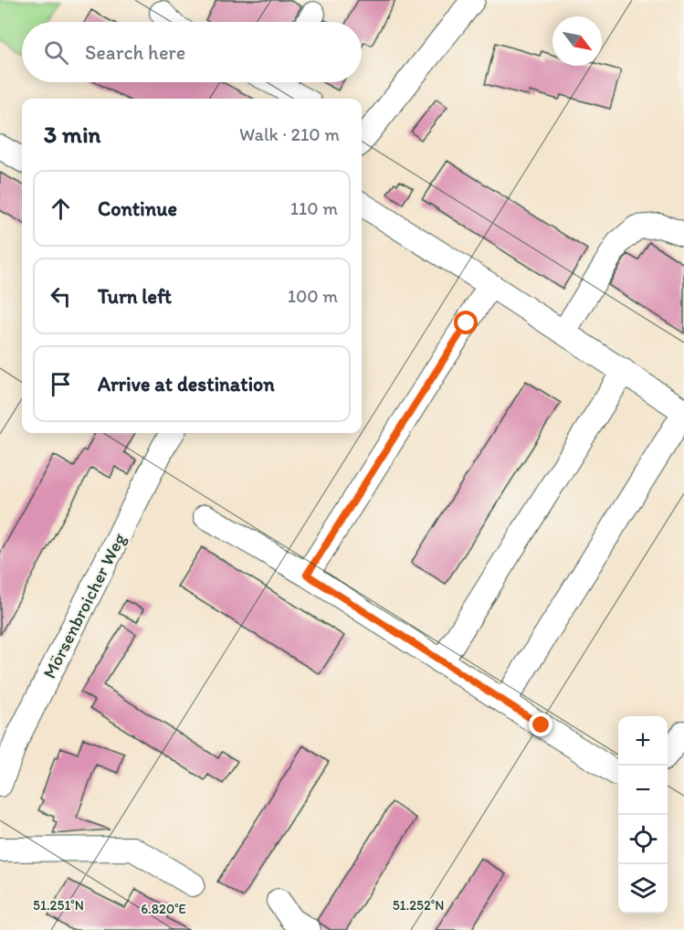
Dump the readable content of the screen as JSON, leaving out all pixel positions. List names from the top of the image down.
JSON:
{
  "streets": {
    "street": ["Mörsenbroicher Weg"]
  },
  "north": "bottom right",
  "page": {
    "search": "Search here",
    "heading": ["3 min", "Walk · 210 m"],
    "list": [
      ["Continue", "110 m"],
      ["Turn left", "100 m"],
      "Arrive at destination"
    ],
    "map_buttons": ["+", "−"]
  },
  "coordinates": ["51.251°N", "51.252°N", "6.820°E"]
}
